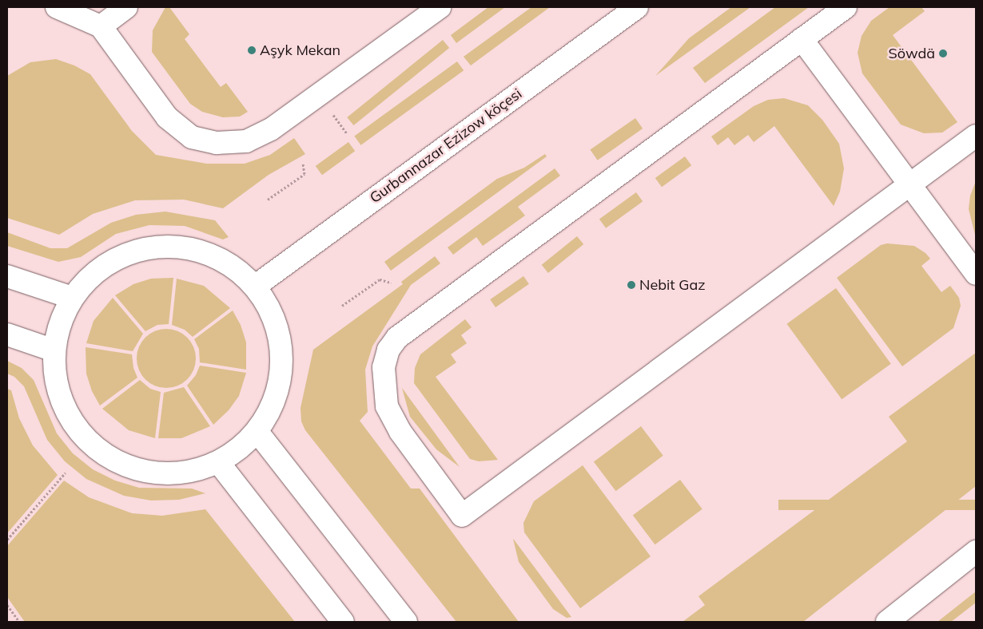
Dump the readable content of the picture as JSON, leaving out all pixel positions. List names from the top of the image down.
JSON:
{
  "streets": {
    "street": ["Gurbannazar Ezizow köçesi"]
  },
  "places": ["Aşyk Mekan", "Söwdä", "Nebit Gaz"]
}
